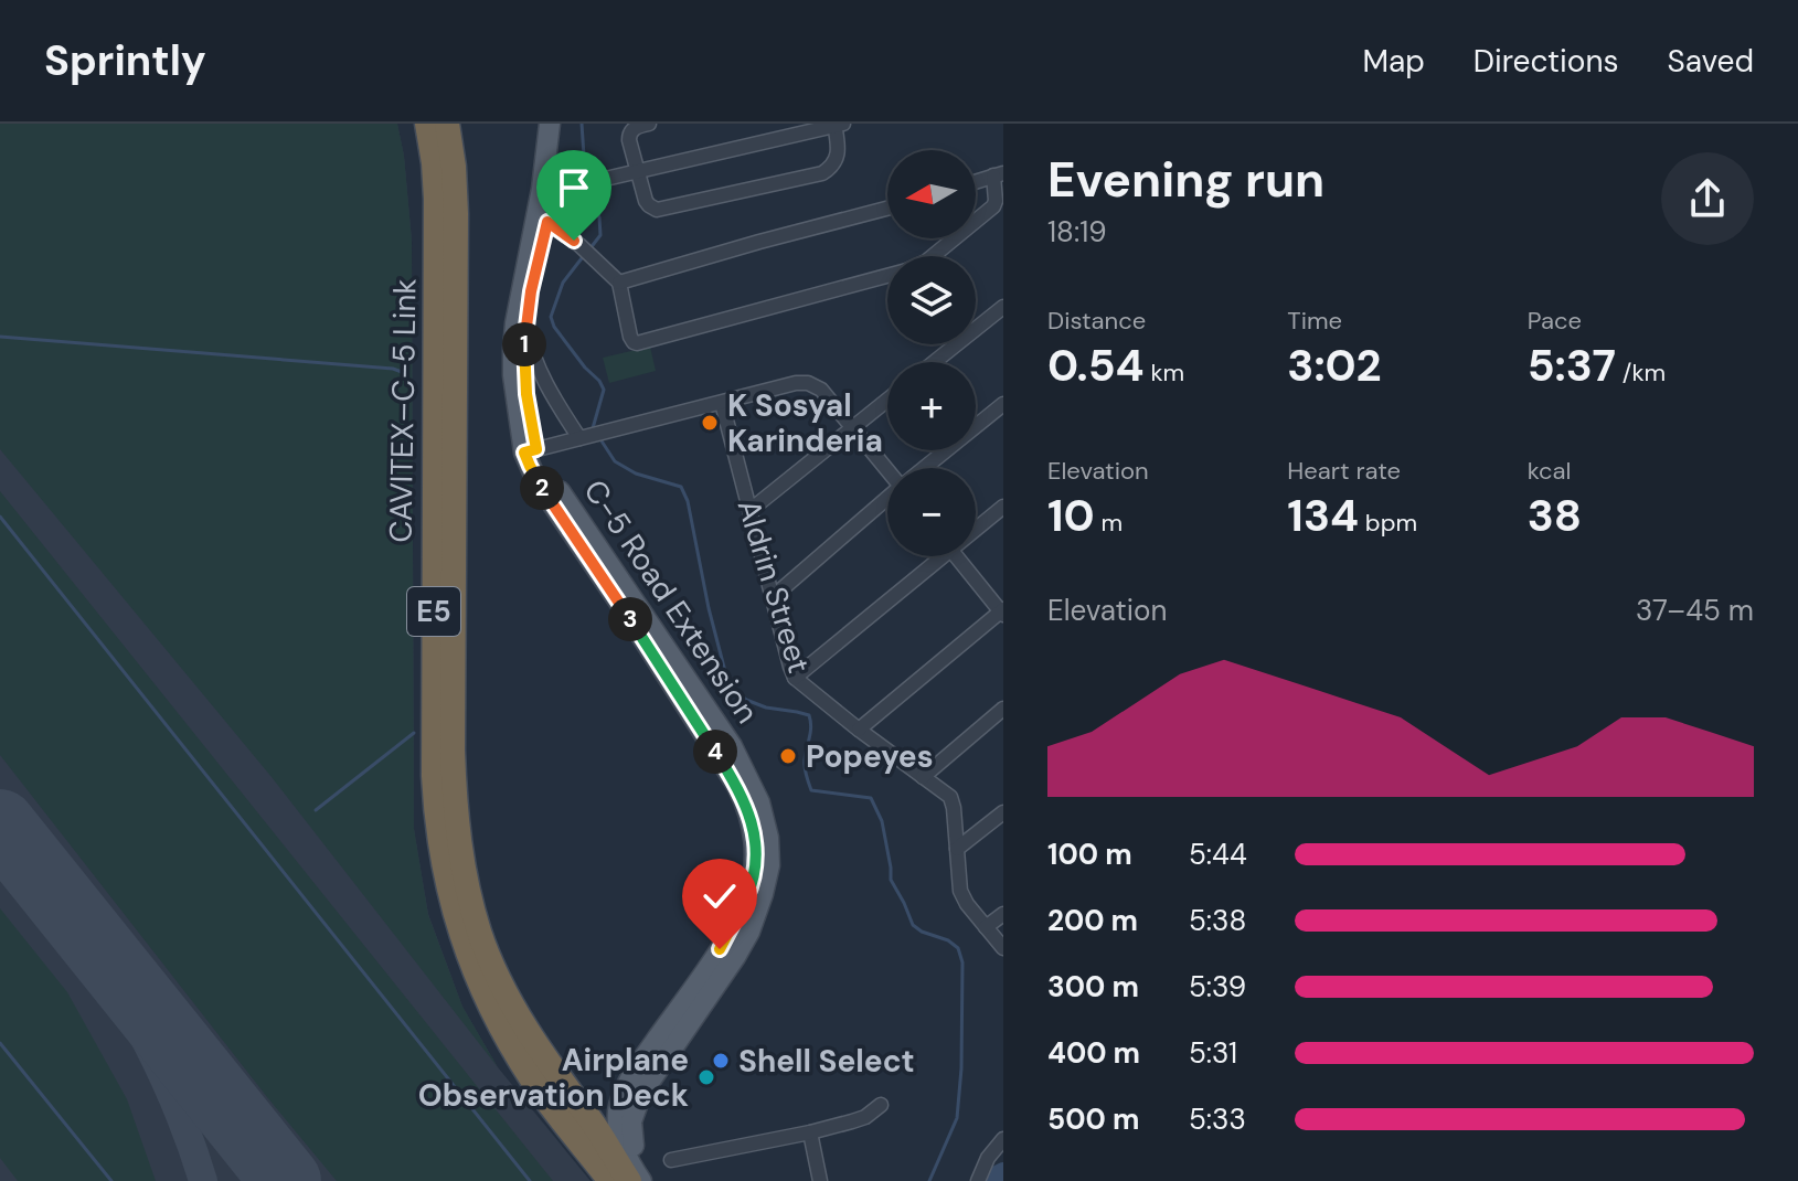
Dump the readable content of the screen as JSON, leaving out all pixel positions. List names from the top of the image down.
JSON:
{
  "streets": {
    "highway": ["CAVITEX–C-5 Link", "E5"],
    "main road": ["C-5 Road Extension"],
    "street": ["Aldrin Street"]
  },
  "places": [
    "K Sosyal Karinderia",
    "Popeyes",
    "Shell Select",
    "Airplane Observation Deck"
  ],
  "north": "left",
  "page": {
    "header": "Sprintly",
    "nav": ["Map", "Directions", "Saved"],
    "heading": ["Evening run", "18:19"],
    "map_buttons": ["+", "−"],
    "stats": [
      ["Distance", "0.54 km"],
      ["Time", "3:02"],
      ["Pace", "5:37 /km"],
      ["Elevation", "10 m"],
      ["Heart rate", "134 bpm"],
      ["kcal", "38"]
    ],
    "pins": [
      "1",
      "2",
      "3",
      "4"
    ],
    "chart": ["Elevation", "37–45 m"],
    "list": [
      {
        "name": "100 m",
        "note": "5:44"
      },
      {
        "name": "200 m",
        "note": "5:38"
      },
      {
        "name": "300 m",
        "note": "5:39"
      },
      {
        "name": "400 m",
        "note": "5:31"
      },
      {
        "name": "500 m",
        "note": "5:33"
      }
    ]
  }
}
